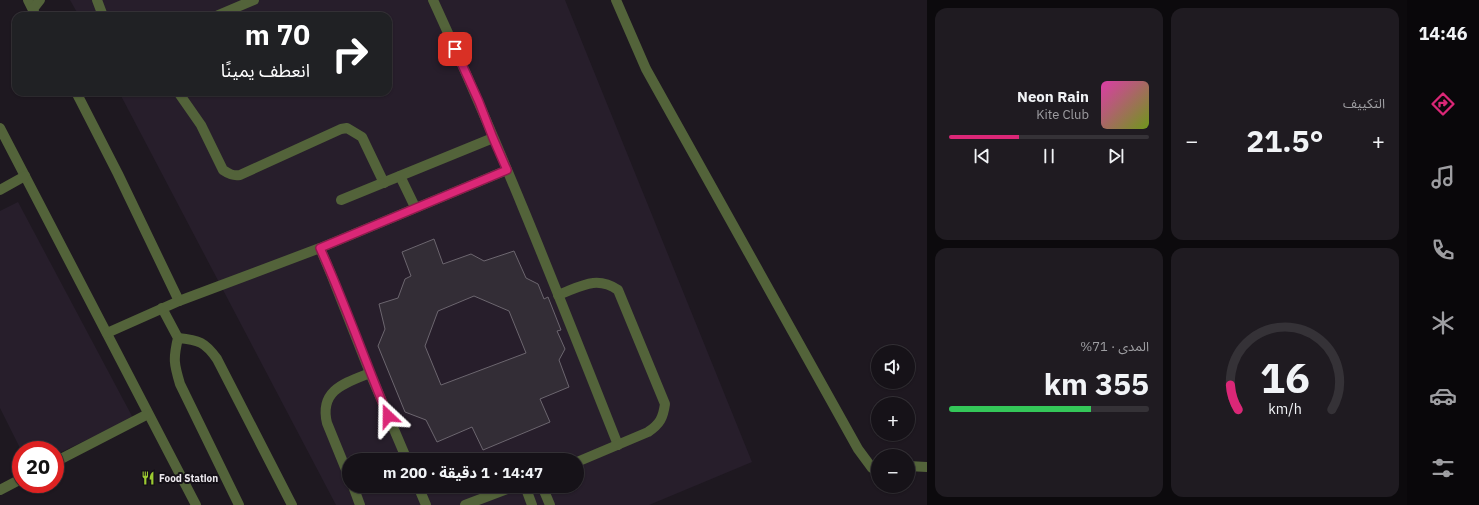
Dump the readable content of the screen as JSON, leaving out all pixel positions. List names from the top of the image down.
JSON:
{
  "places": {
    "restaurant": ["Food Station"]
  },
  "page": {
    "tabs": "14:46",
    "tile": [
      "التكييف",
      ["المدى · 71%", "355 km"]
    ],
    "turn": ["70 m", "انعطف يمينًا"],
    "song": ["Neon Rain", "Kite Club"],
    "heat": ["−", "21.5°", "+"],
    "map_buttons": ["+", "−"],
    "limit": "20",
    "trip": "14:47 · 1 دقيقة · 200 m",
    "gauge": ["16", "km/h"]
  }
}
